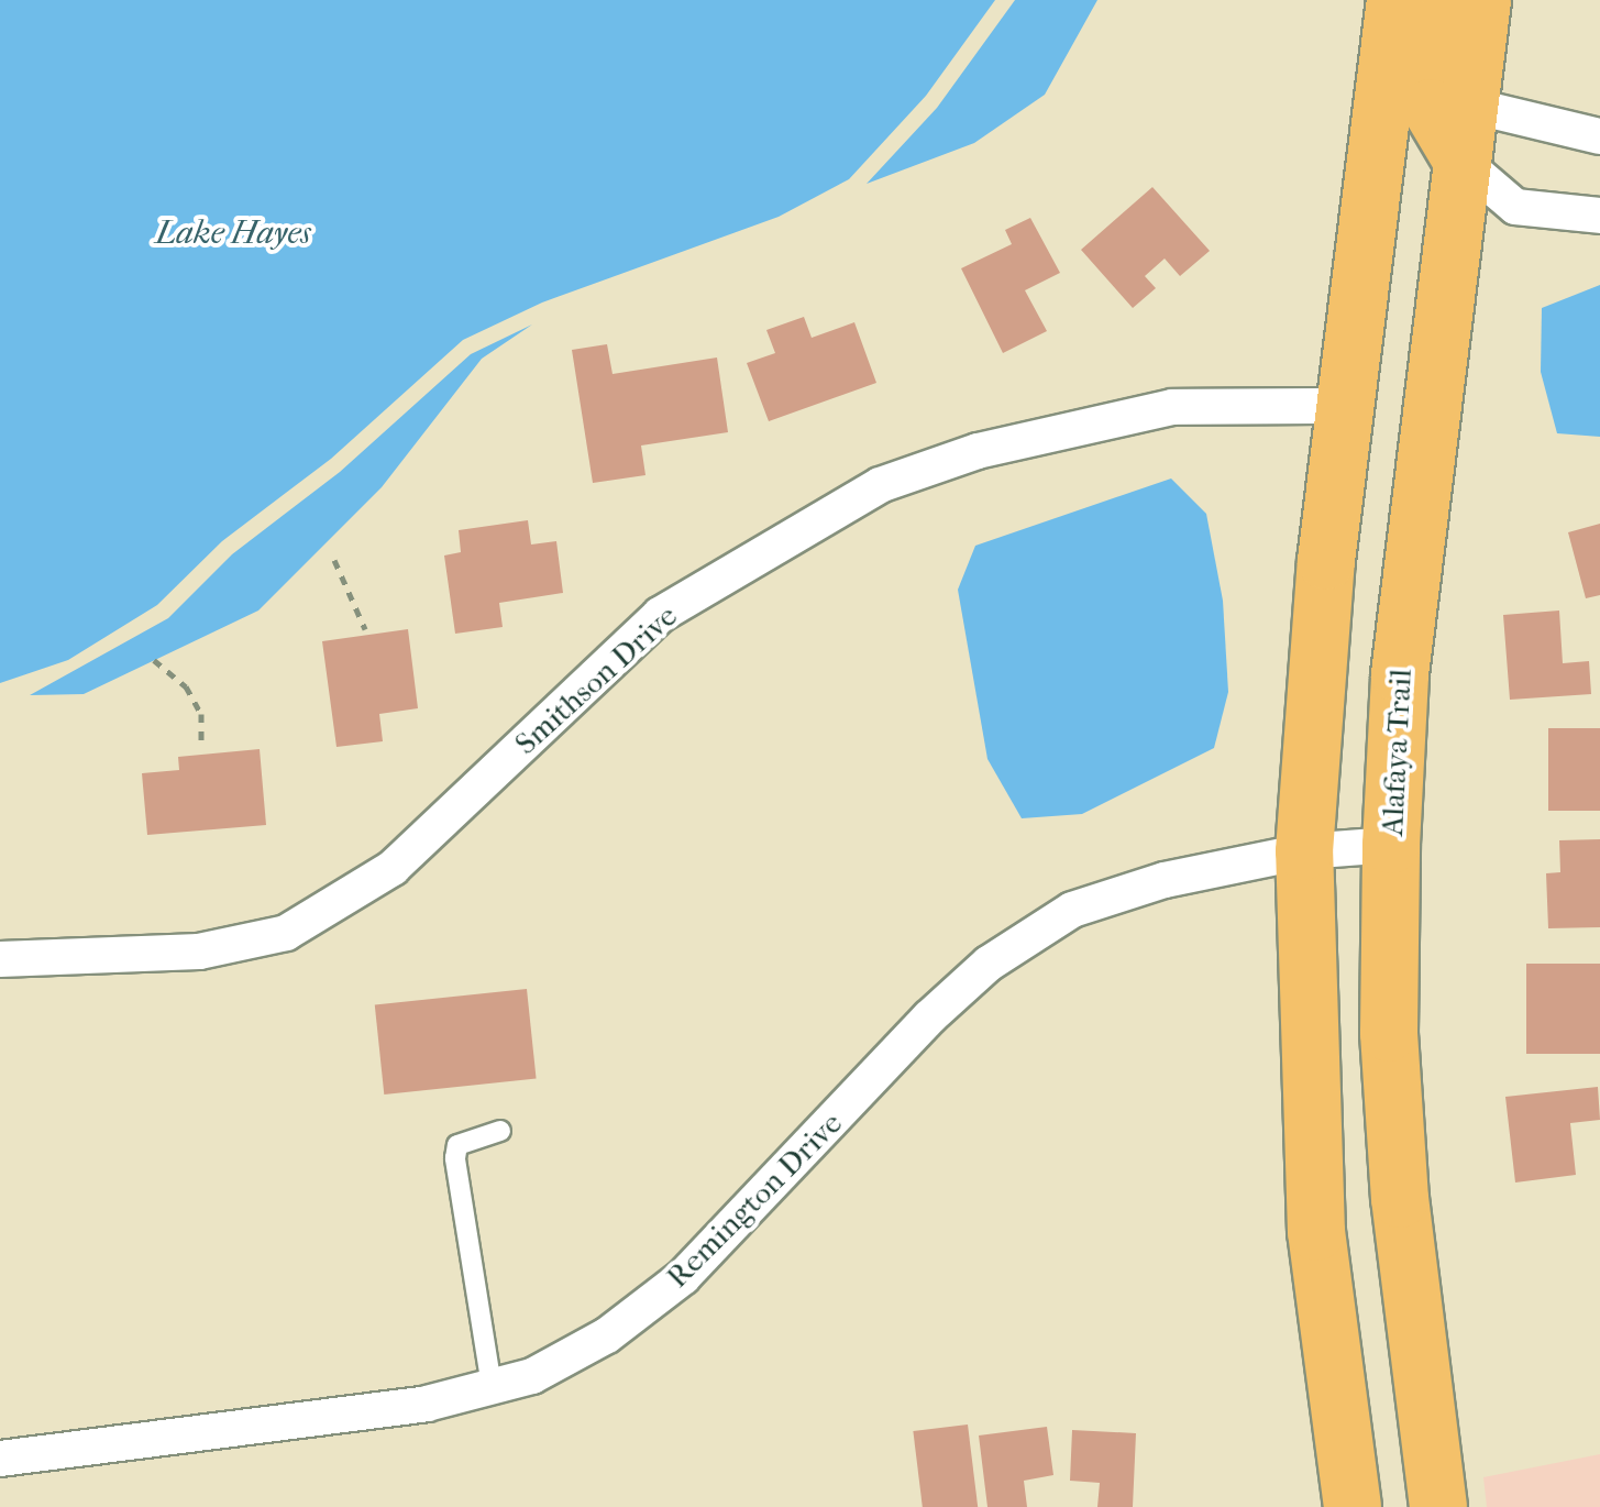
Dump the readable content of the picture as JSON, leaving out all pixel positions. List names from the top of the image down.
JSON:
{
  "streets": {
    "main road": ["Alafaya Trail"],
    "street": ["Smithson Drive", "Remington Drive"]
  },
  "crossings": [
    ["Alafaya Trail", "Remington Drive"]
  ],
  "water": ["Lake Hayes"]
}
